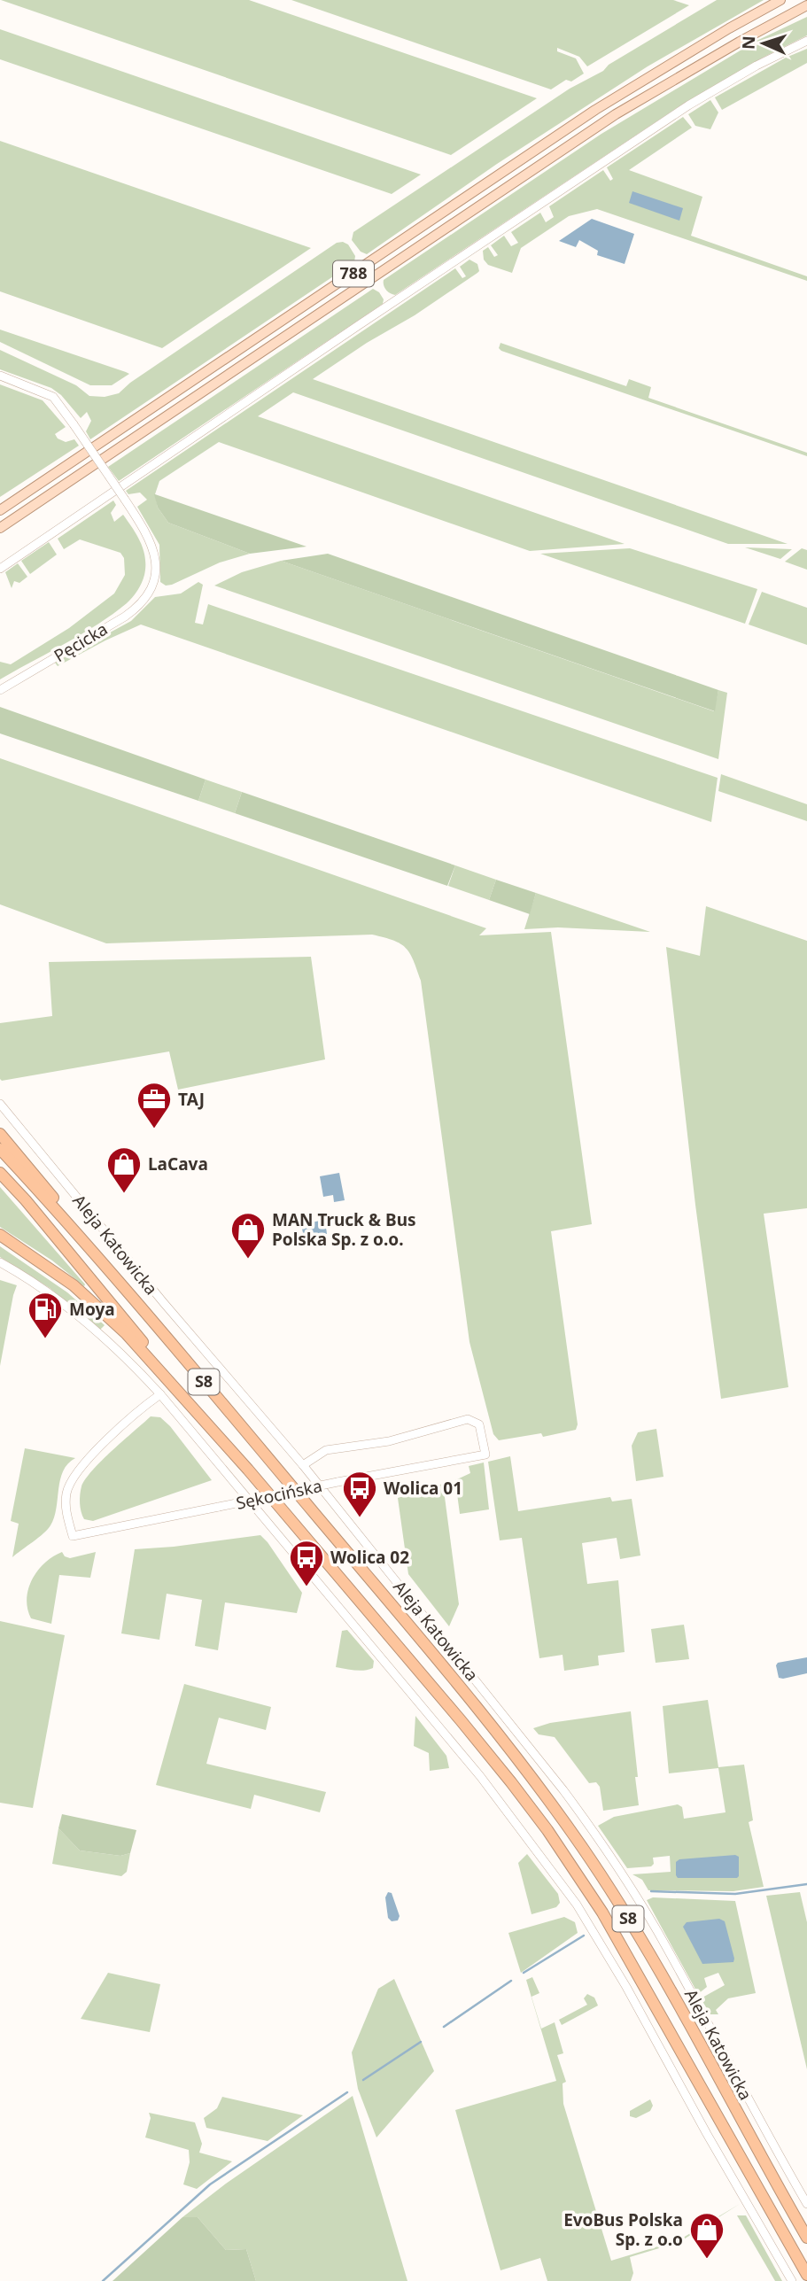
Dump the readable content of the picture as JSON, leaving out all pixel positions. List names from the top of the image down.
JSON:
{
  "streets": {
    "highway": ["S8"],
    "main road": ["788"],
    "street": ["Pęcicka", "Aleja Katowicka", "Sękocińska"]
  },
  "crossings": [
    ["Aleja Katowicka", "Sękocińska"]
  ],
  "places": {
    "office": ["TAJ"],
    "shop": ["LaCava", "MAN Truck & Bus Polska Sp. z o.o.", "EvoBus Polska Sp. z o.o"],
    "fuel station": ["Moya"],
    "bus stop": ["Wolica 01", "Wolica 02"]
  },
  "north": "left"
}
